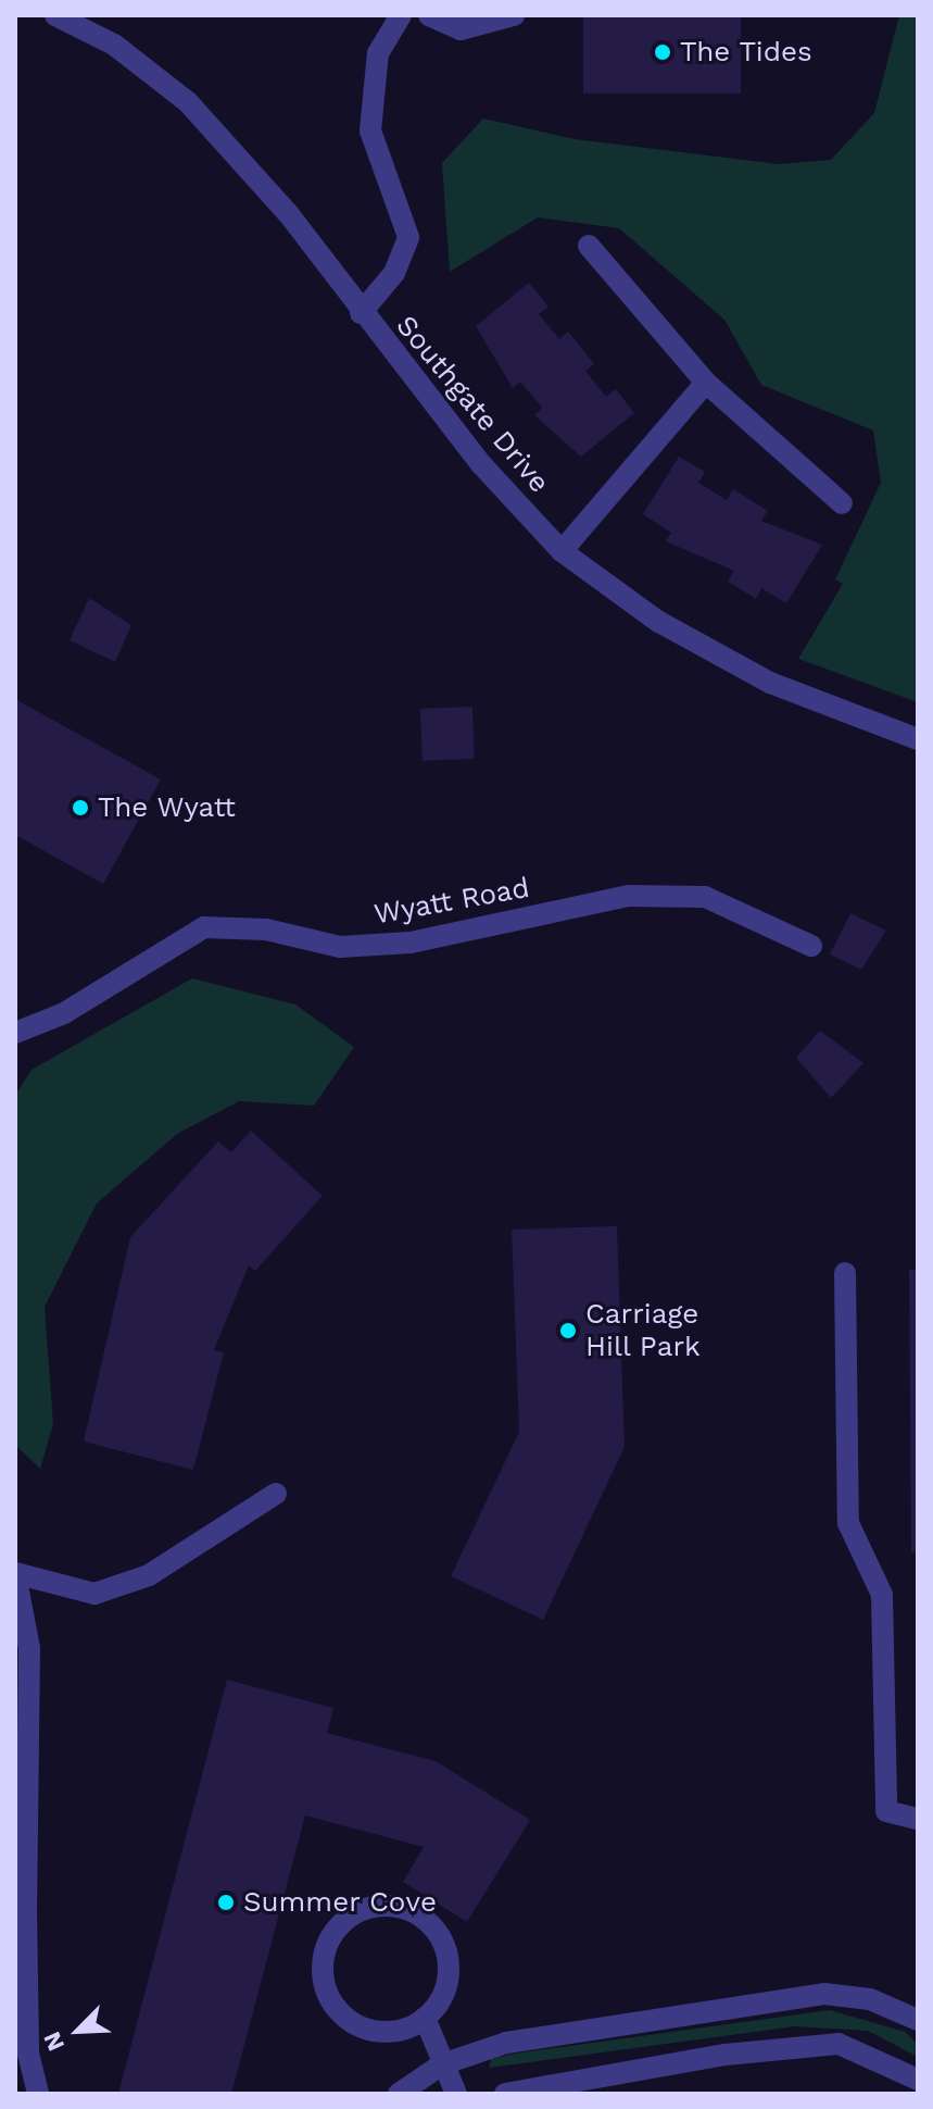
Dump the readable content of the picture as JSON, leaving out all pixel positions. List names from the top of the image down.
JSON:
{
  "streets": {
    "street": ["Southgate Drive", "Wyatt Road"]
  },
  "places": [
    "The Tides",
    "The Wyatt",
    "Carriage Hill Park",
    "Summer Cove"
  ],
  "north": "bottom left"
}
